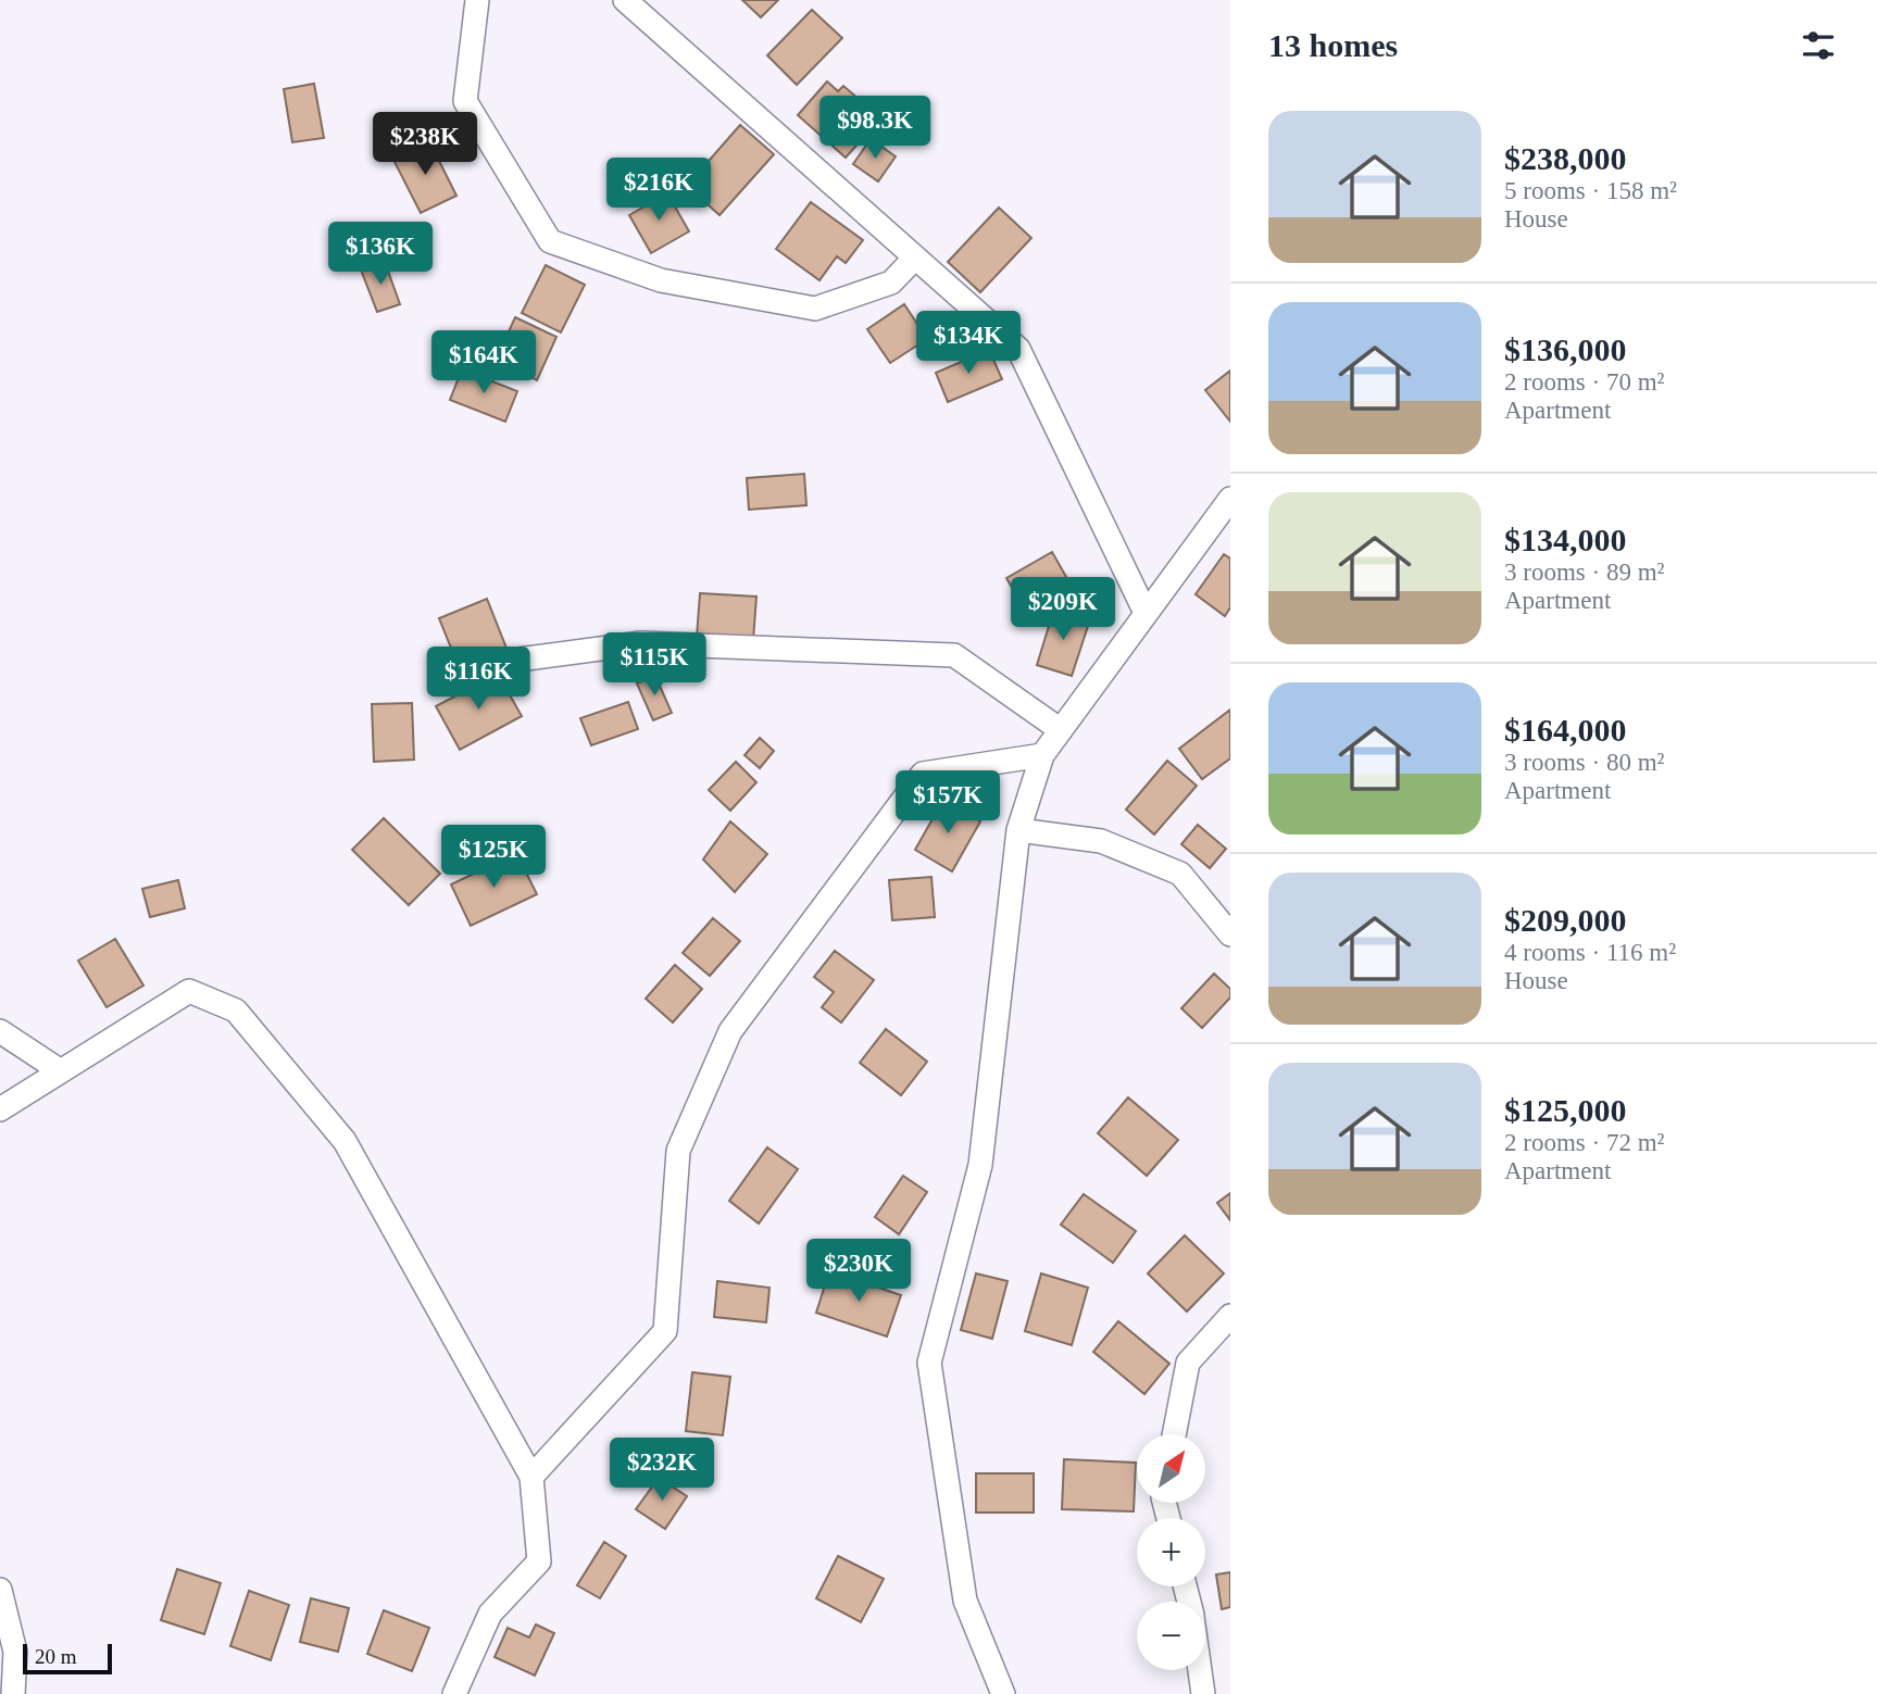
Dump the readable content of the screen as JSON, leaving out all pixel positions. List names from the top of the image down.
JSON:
{
  "scale_bar": "20 m",
  "north": "top right",
  "page": {
    "heading": "13 homes",
    "list": [
      {
        "name": "$238,000",
        "note": "5 rooms · 158 m² · House"
      },
      {
        "name": "$136,000",
        "note": "2 rooms · 70 m² · Apartment"
      },
      {
        "name": "$134,000",
        "note": "3 rooms · 89 m² · Apartment"
      },
      {
        "name": "$164,000",
        "note": "3 rooms · 80 m² · Apartment"
      },
      {
        "name": "$209,000",
        "note": "4 rooms · 116 m² · House"
      },
      {
        "name": "$125,000",
        "note": "2 rooms · 72 m² · Apartment"
      }
    ],
    "price": [
      "$98.3K",
      "$238K",
      "$216K",
      "$136K",
      "$134K",
      "$164K",
      "$209K",
      "$115K",
      "$116K",
      "$157K",
      "$125K",
      "$230K",
      "$232K"
    ],
    "map_buttons": ["+", "−"],
    "scale": "20 m"
  }
}
